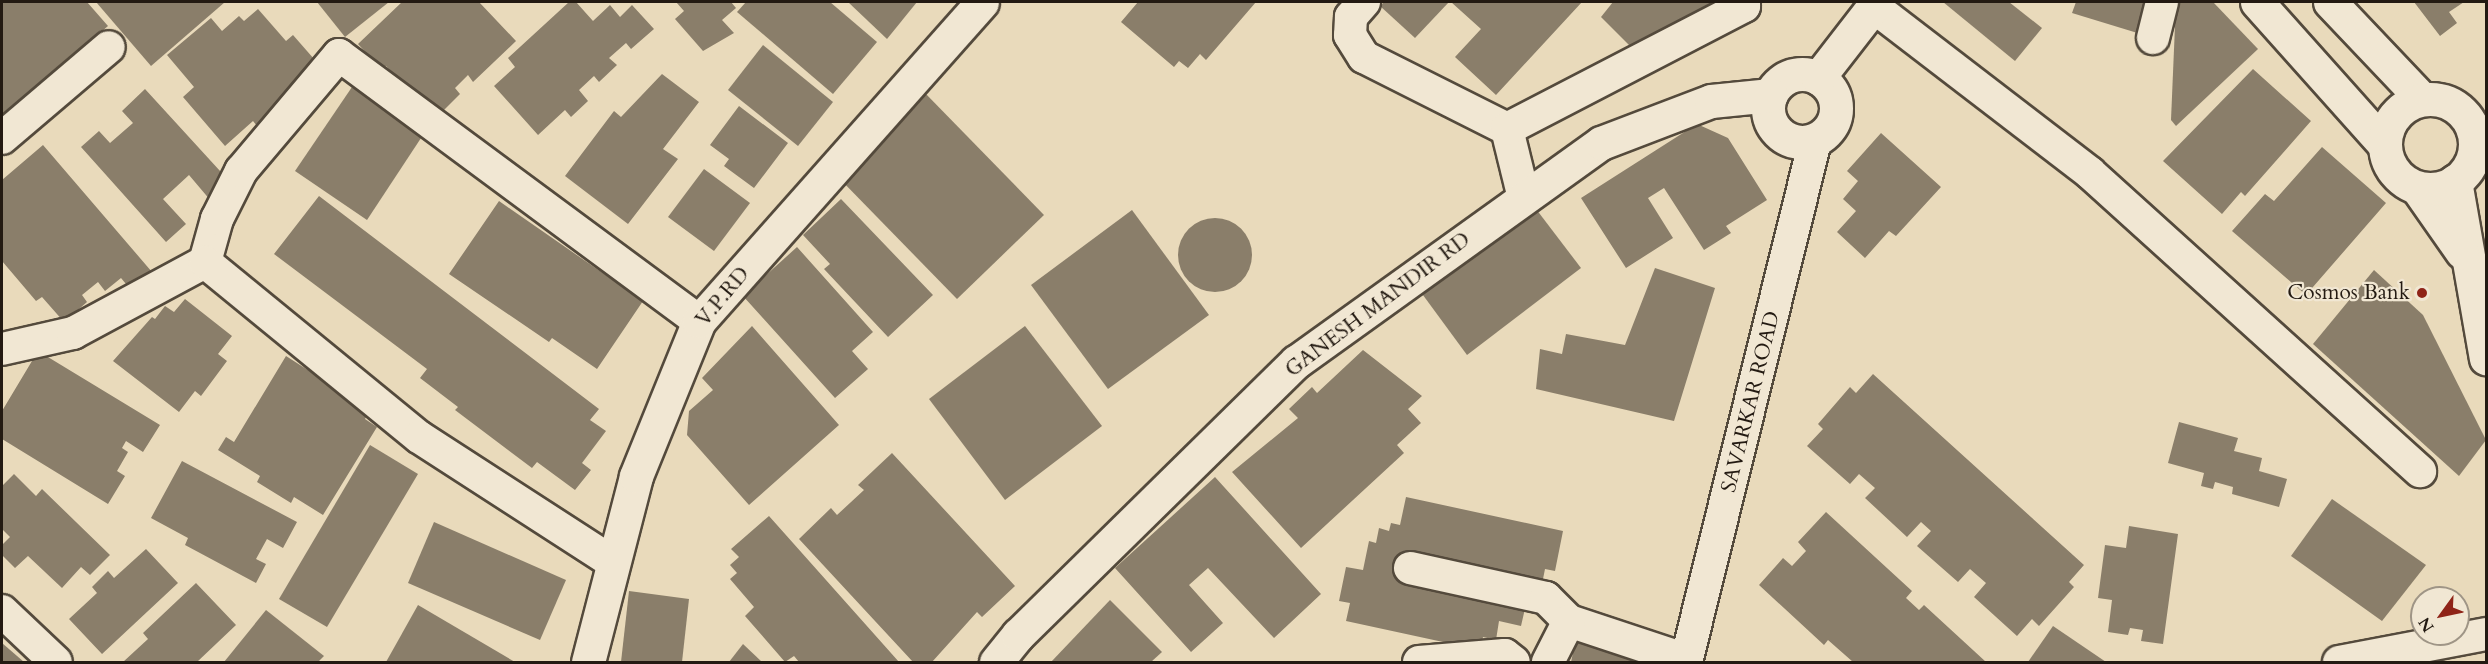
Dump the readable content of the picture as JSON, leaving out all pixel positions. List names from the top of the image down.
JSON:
{
  "streets": {
    "street": ["V.P.RD", "GANESH MANDIR RD", "SAVARKAR ROAD"]
  },
  "crossings": [
    ["GANESH MANDIR RD", "SAVARKAR ROAD"]
  ],
  "places": ["Cosmos Bank"],
  "north": "bottom left"
}
